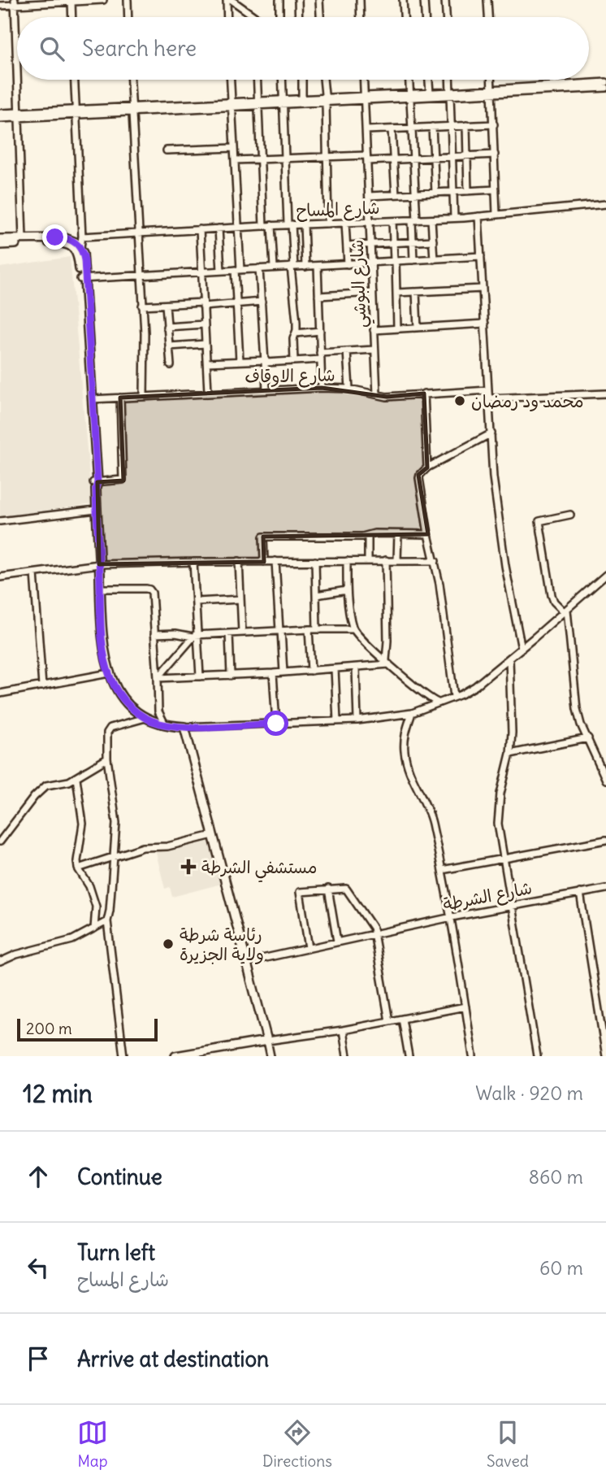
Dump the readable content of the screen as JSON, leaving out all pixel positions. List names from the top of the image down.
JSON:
{
  "streets": {
    "street": [
      "شارع المساح",
      "شارع البوشي",
      "شارع الاوقاف",
      "شارع الشرطة"
    ]
  },
  "crossings": [
    ["شارع المساح", "شارع البوشي"],
    ["شارع البوشي", "شارع الاوقاف"]
  ],
  "places": {
    "other": ["محمد ود رمضان", "رئاسة شرطة ولاية الجزيرة"],
    "health": ["مستشفي الشرطة"]
  },
  "scale_bar": "200 m",
  "page": {
    "search": "Search here",
    "scale": "200 m",
    "heading": ["12 min", "Walk · 920 m"],
    "list": [
      ["Continue", "860 m"],
      ["Turn left", "شارع المساح", "60 m"],
      "Arrive at destination"
    ],
    "nav": ["Map", "Directions", "Saved"]
  }
}
